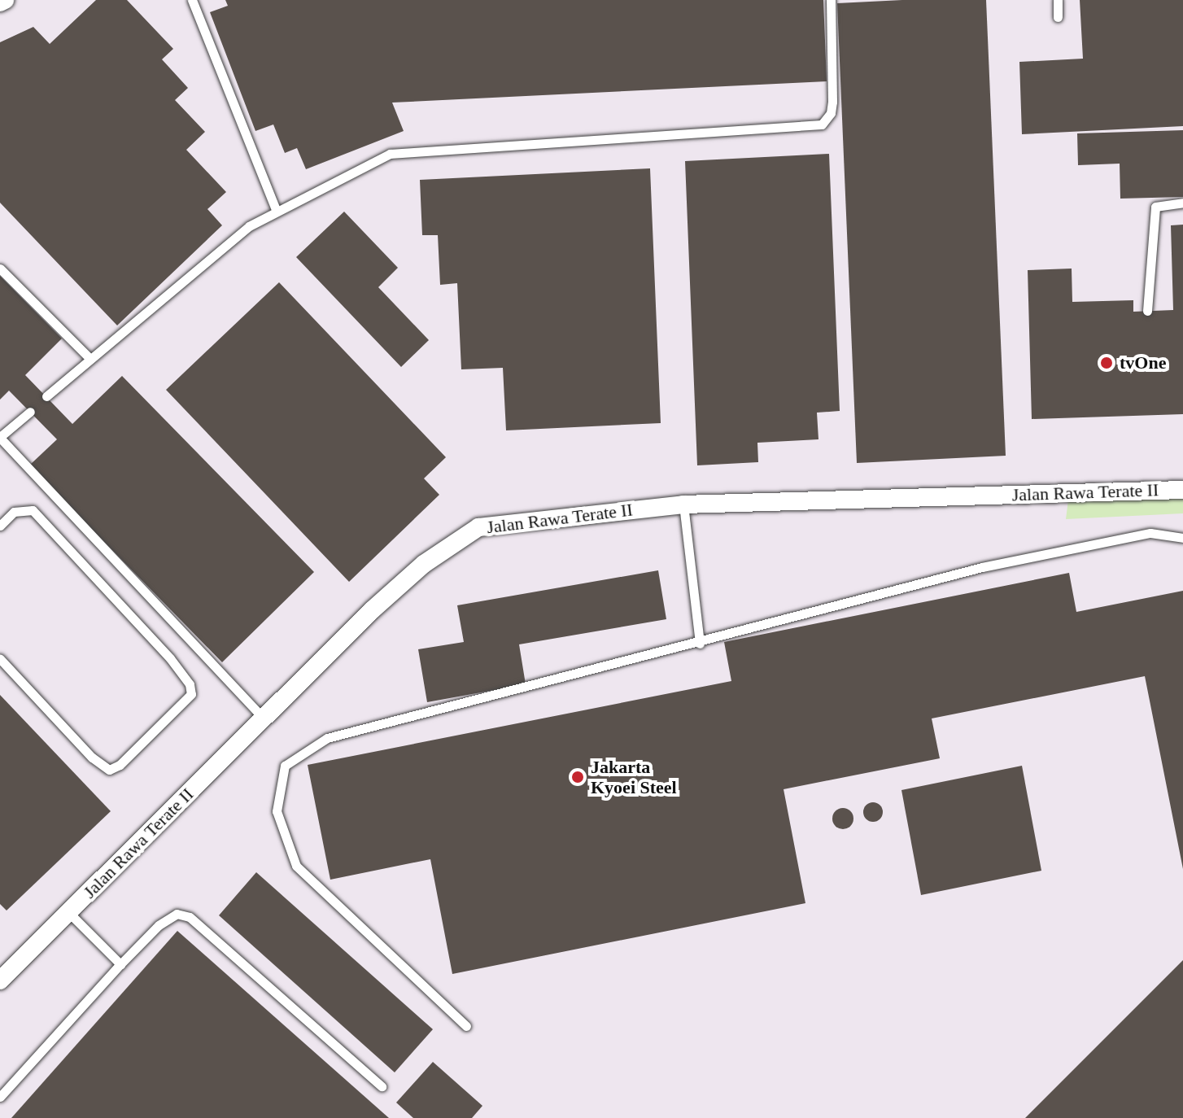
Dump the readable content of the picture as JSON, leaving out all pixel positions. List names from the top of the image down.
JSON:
{
  "streets": {
    "street": ["Jalan Rawa Terate II"]
  },
  "places": ["tvOne", "Jakarta Kyoei Steel"]
}
